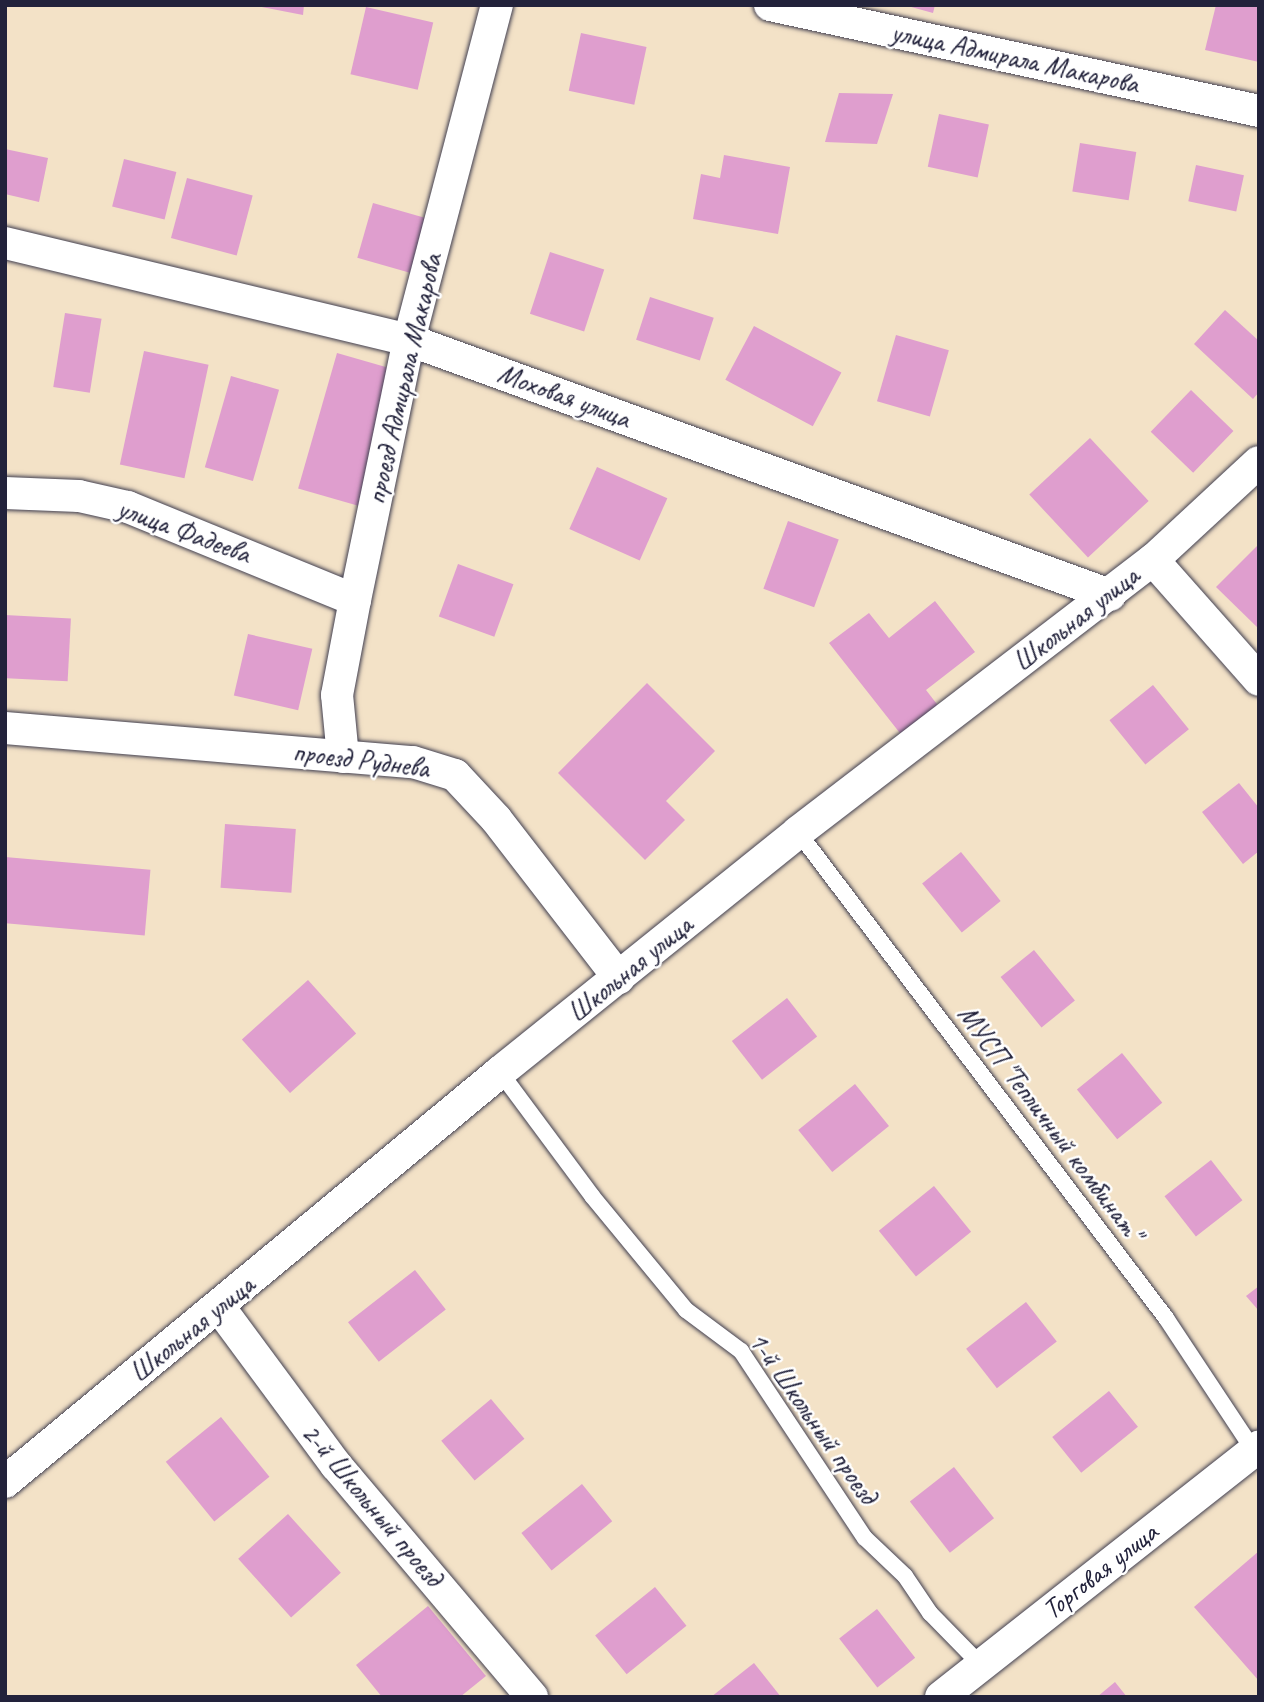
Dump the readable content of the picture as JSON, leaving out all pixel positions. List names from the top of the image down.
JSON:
{
  "streets": {
    "street": [
      "улица Адмирала Макарова",
      "проезд Адмирала Макарова",
      "Моховая улица",
      "улица Фадеева",
      "Школьная улица",
      "проезд Руднева",
      "2-й Школьный проезд",
      "Торговая улица"
    ],
    "lane": ["МУСП \"Тепличный комбинат\"", "1-й Школьный проезд"]
  },
  "crossings": [
    ["проезд Адмирала Макарова", "Моховая улица"],
    ["проезд Адмирала Макарова", "улица Фадеева"],
    ["проезд Адмирала Макарова", "проезд Руднева"],
    ["Моховая улица", "Школьная улица"],
    ["Школьная улица", "проезд Руднева"],
    ["Школьная улица", "МУСП \"Тепличный комбинат\""],
    ["Школьная улица", "1-й Школьный проезд"],
    ["Школьная улица", "2-й Школьный проезд"],
    ["МУСП \"Тепличный комбинат\"", "Торговая улица"],
    ["1-й Школьный проезд", "Торговая улица"]
  ]
}
